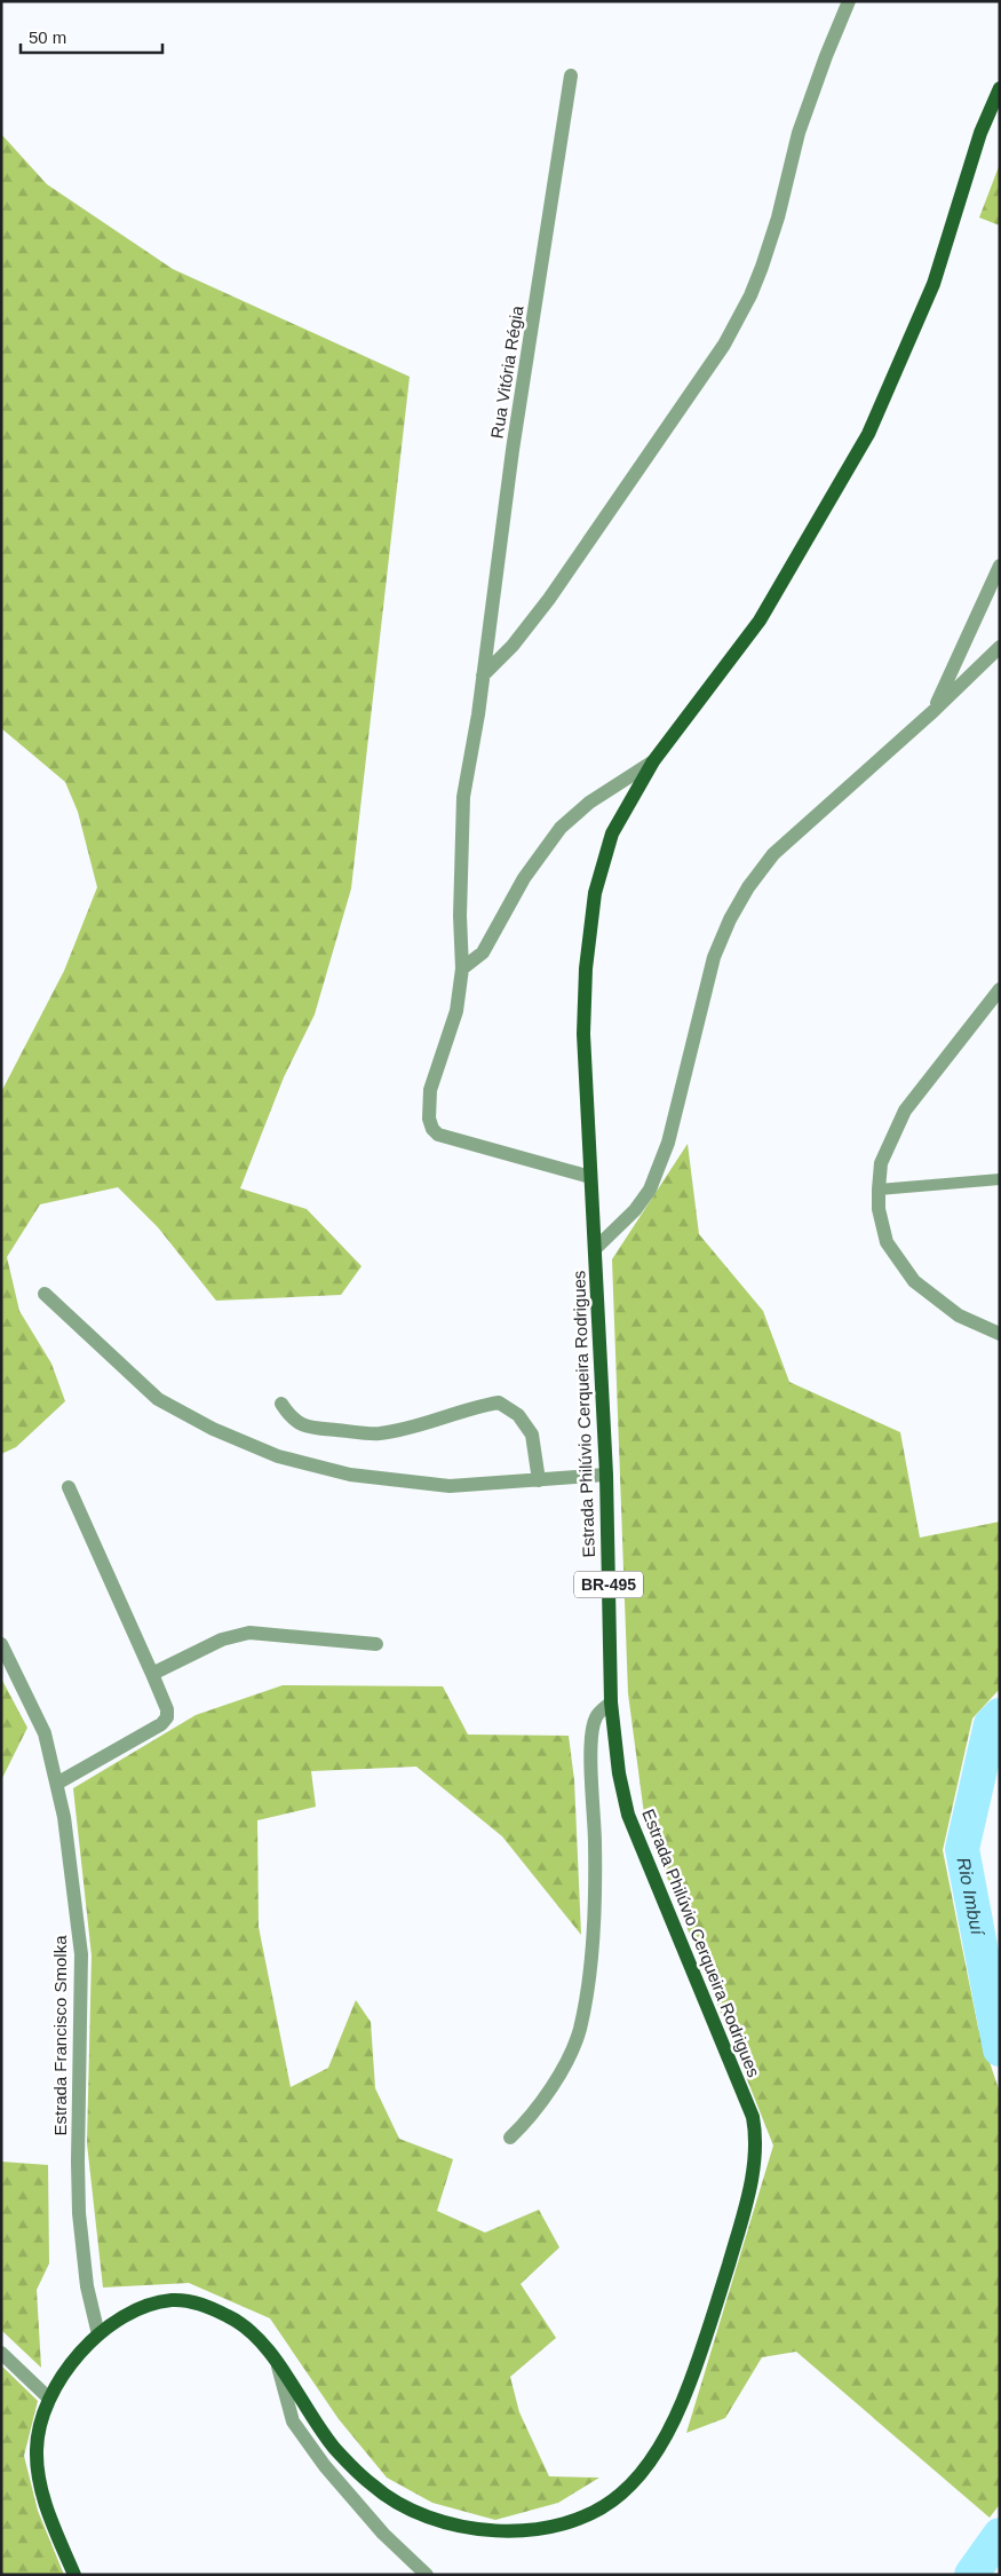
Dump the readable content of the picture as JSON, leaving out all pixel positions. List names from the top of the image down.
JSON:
{
  "streets": {
    "main road": ["Estrada Philúvio Cerqueira Rodrigues", "BR-495"],
    "street": ["Rua Vitória Régia", "Estrada Francisco Smolka"]
  },
  "crossings": [
    ["Rua Vitória Régia", "Estrada Philúvio Cerqueira Rodrigues"],
    ["Estrada Philúvio Cerqueira Rodrigues", "BR-495"],
    ["Estrada Philúvio Cerqueira Rodrigues", "Estrada Francisco Smolka"],
    ["BR-495", "Estrada Francisco Smolka"]
  ],
  "water": ["Rio Imbuí"],
  "scale_bar": "50 m"
}
